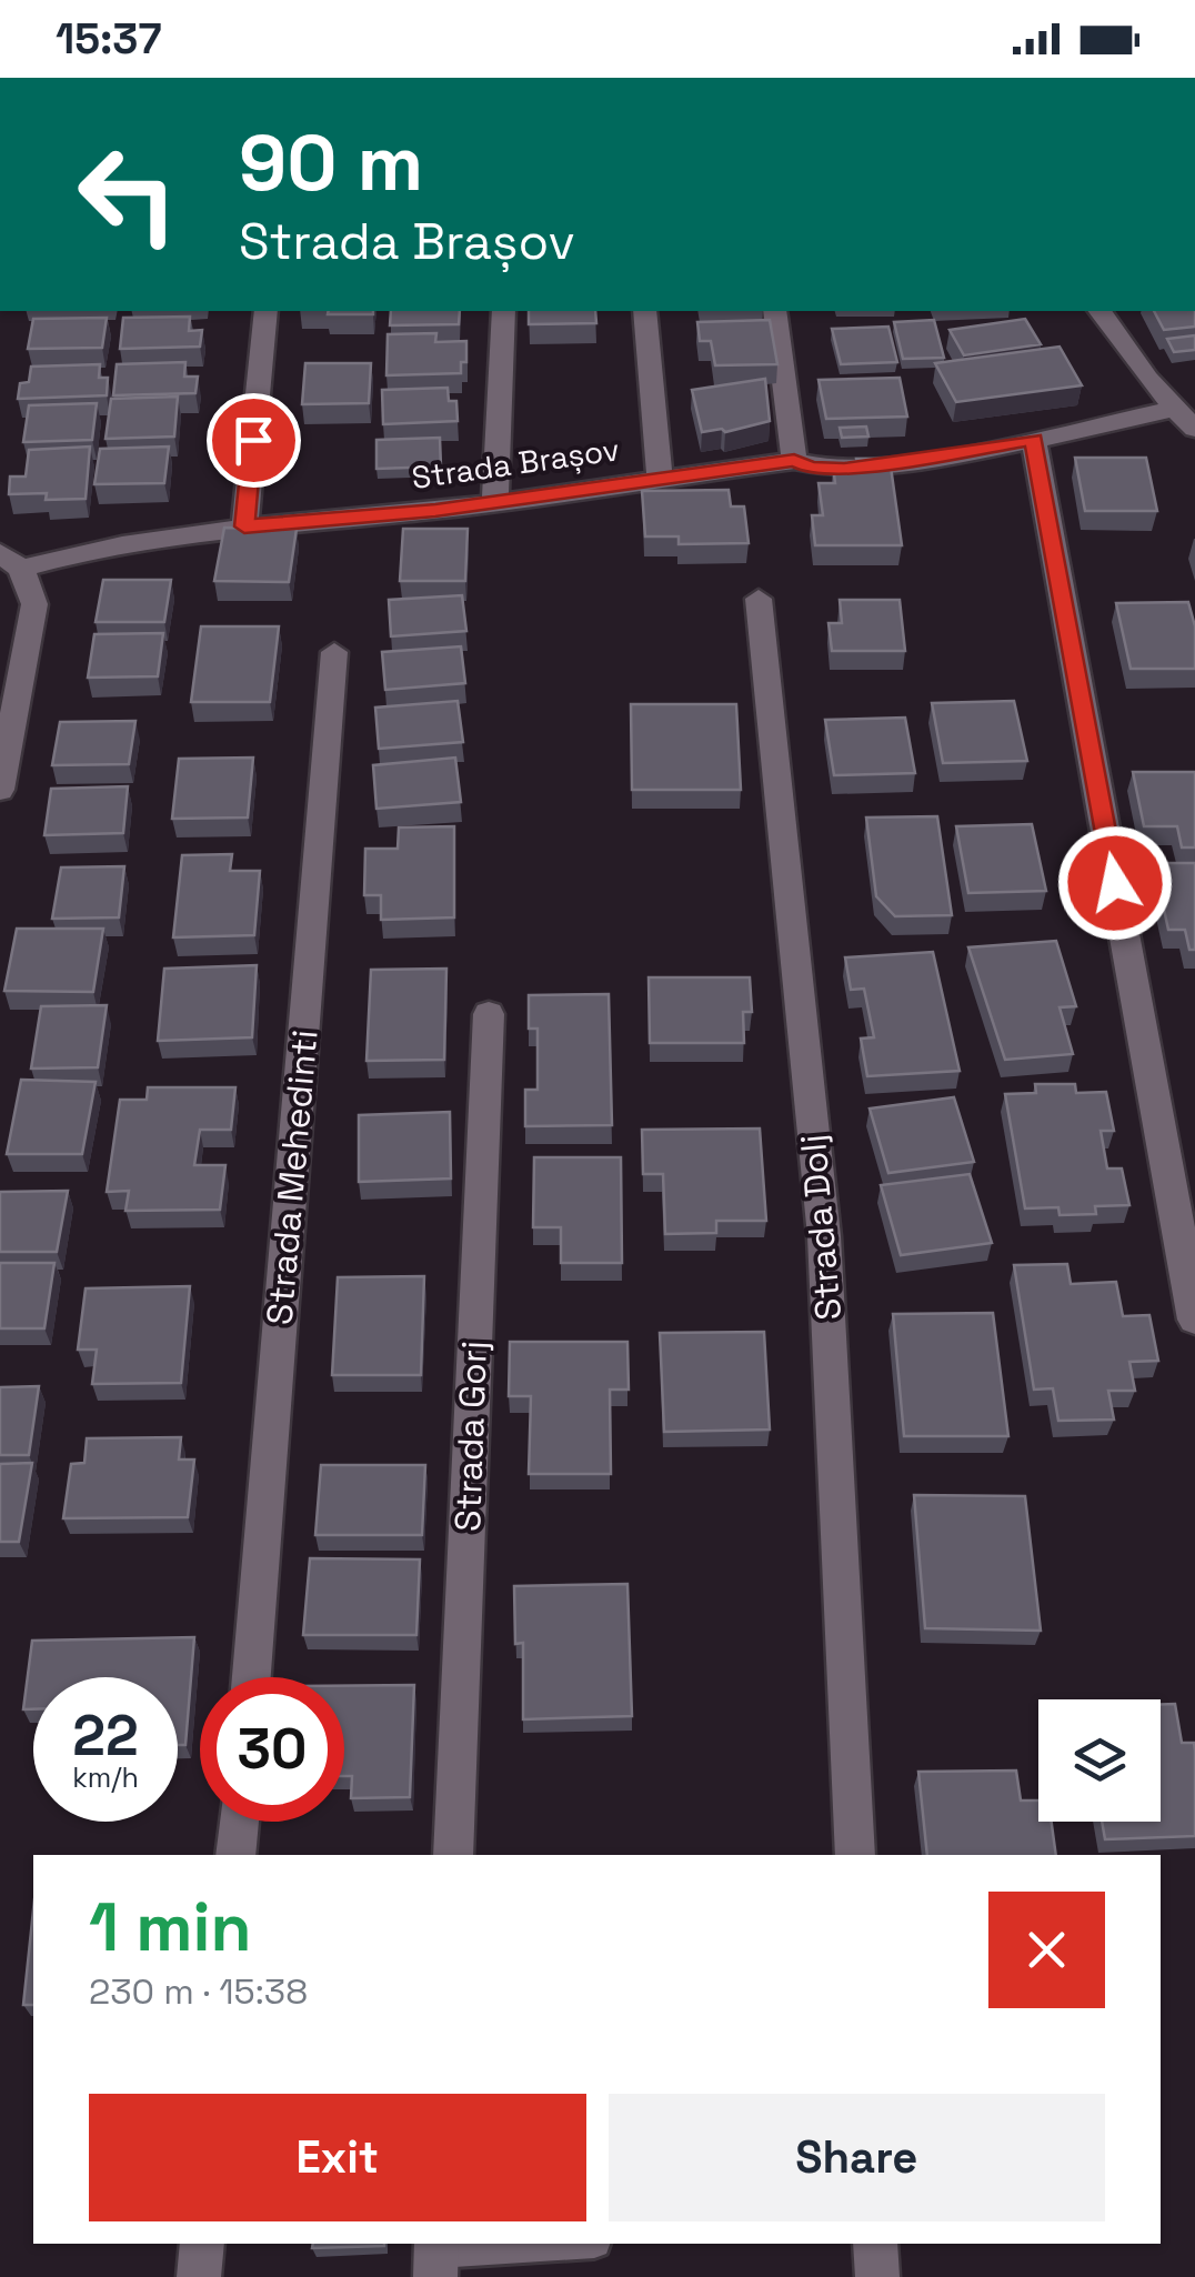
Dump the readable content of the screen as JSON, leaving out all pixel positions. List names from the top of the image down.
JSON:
{
  "streets": {
    "street": [
      "Strada Brașov",
      "Strada Mehedinti",
      "Strada Dolj",
      "Strada Gorj"
    ]
  },
  "page": {
    "status": "15:37",
    "turn": ["90 m", "Strada Brașov"],
    "speed": "22 km/h",
    "limit": "30",
    "heading": ["1 min", "230 m · 15:38"],
    "buttons": ["Exit", "Share"]
  }
}
